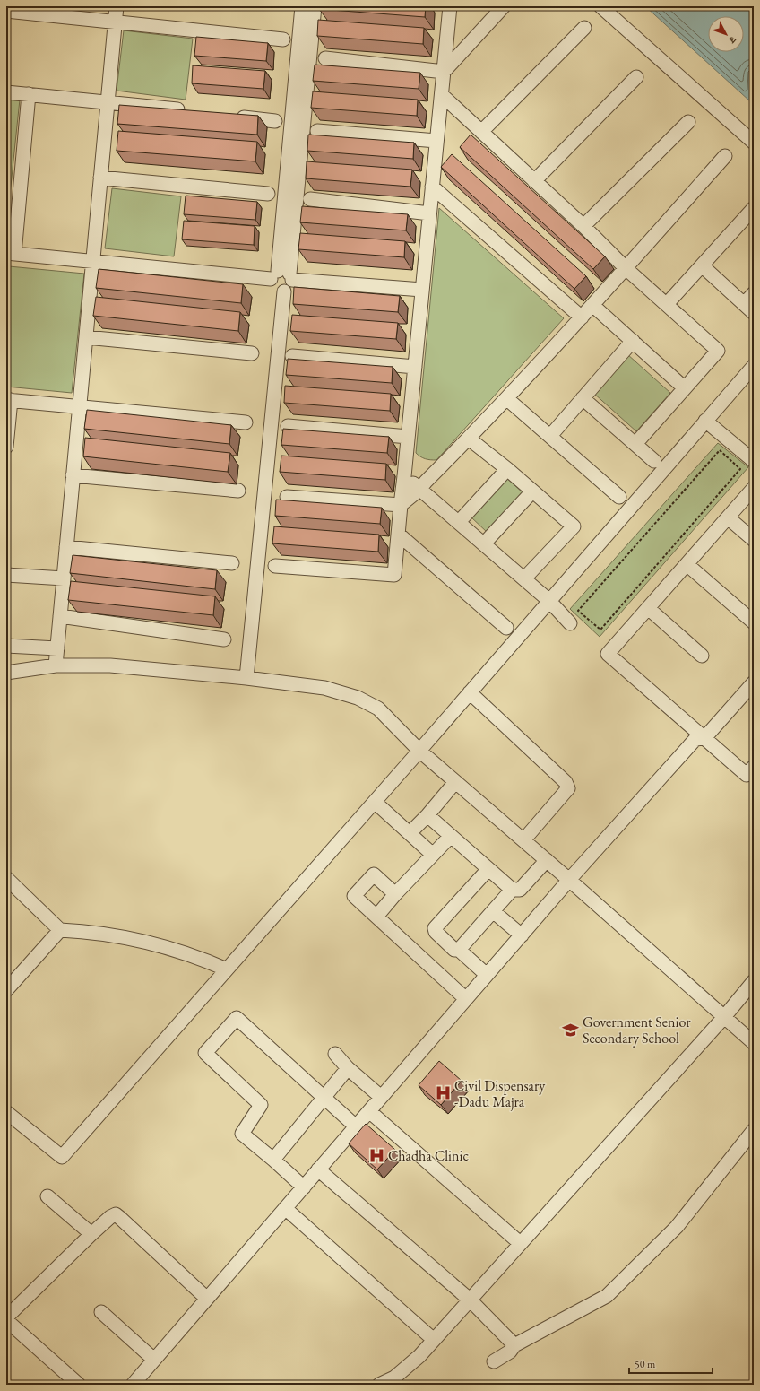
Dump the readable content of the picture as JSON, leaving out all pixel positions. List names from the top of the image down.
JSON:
{
  "places": {
    "school or university": ["Government Senior Secondary School"],
    "hospital": ["Civil Dispensary -Dadu Majra", "Chadha Clinic"]
  },
  "scale_bar": "50 m",
  "north": "bottom right"
}
